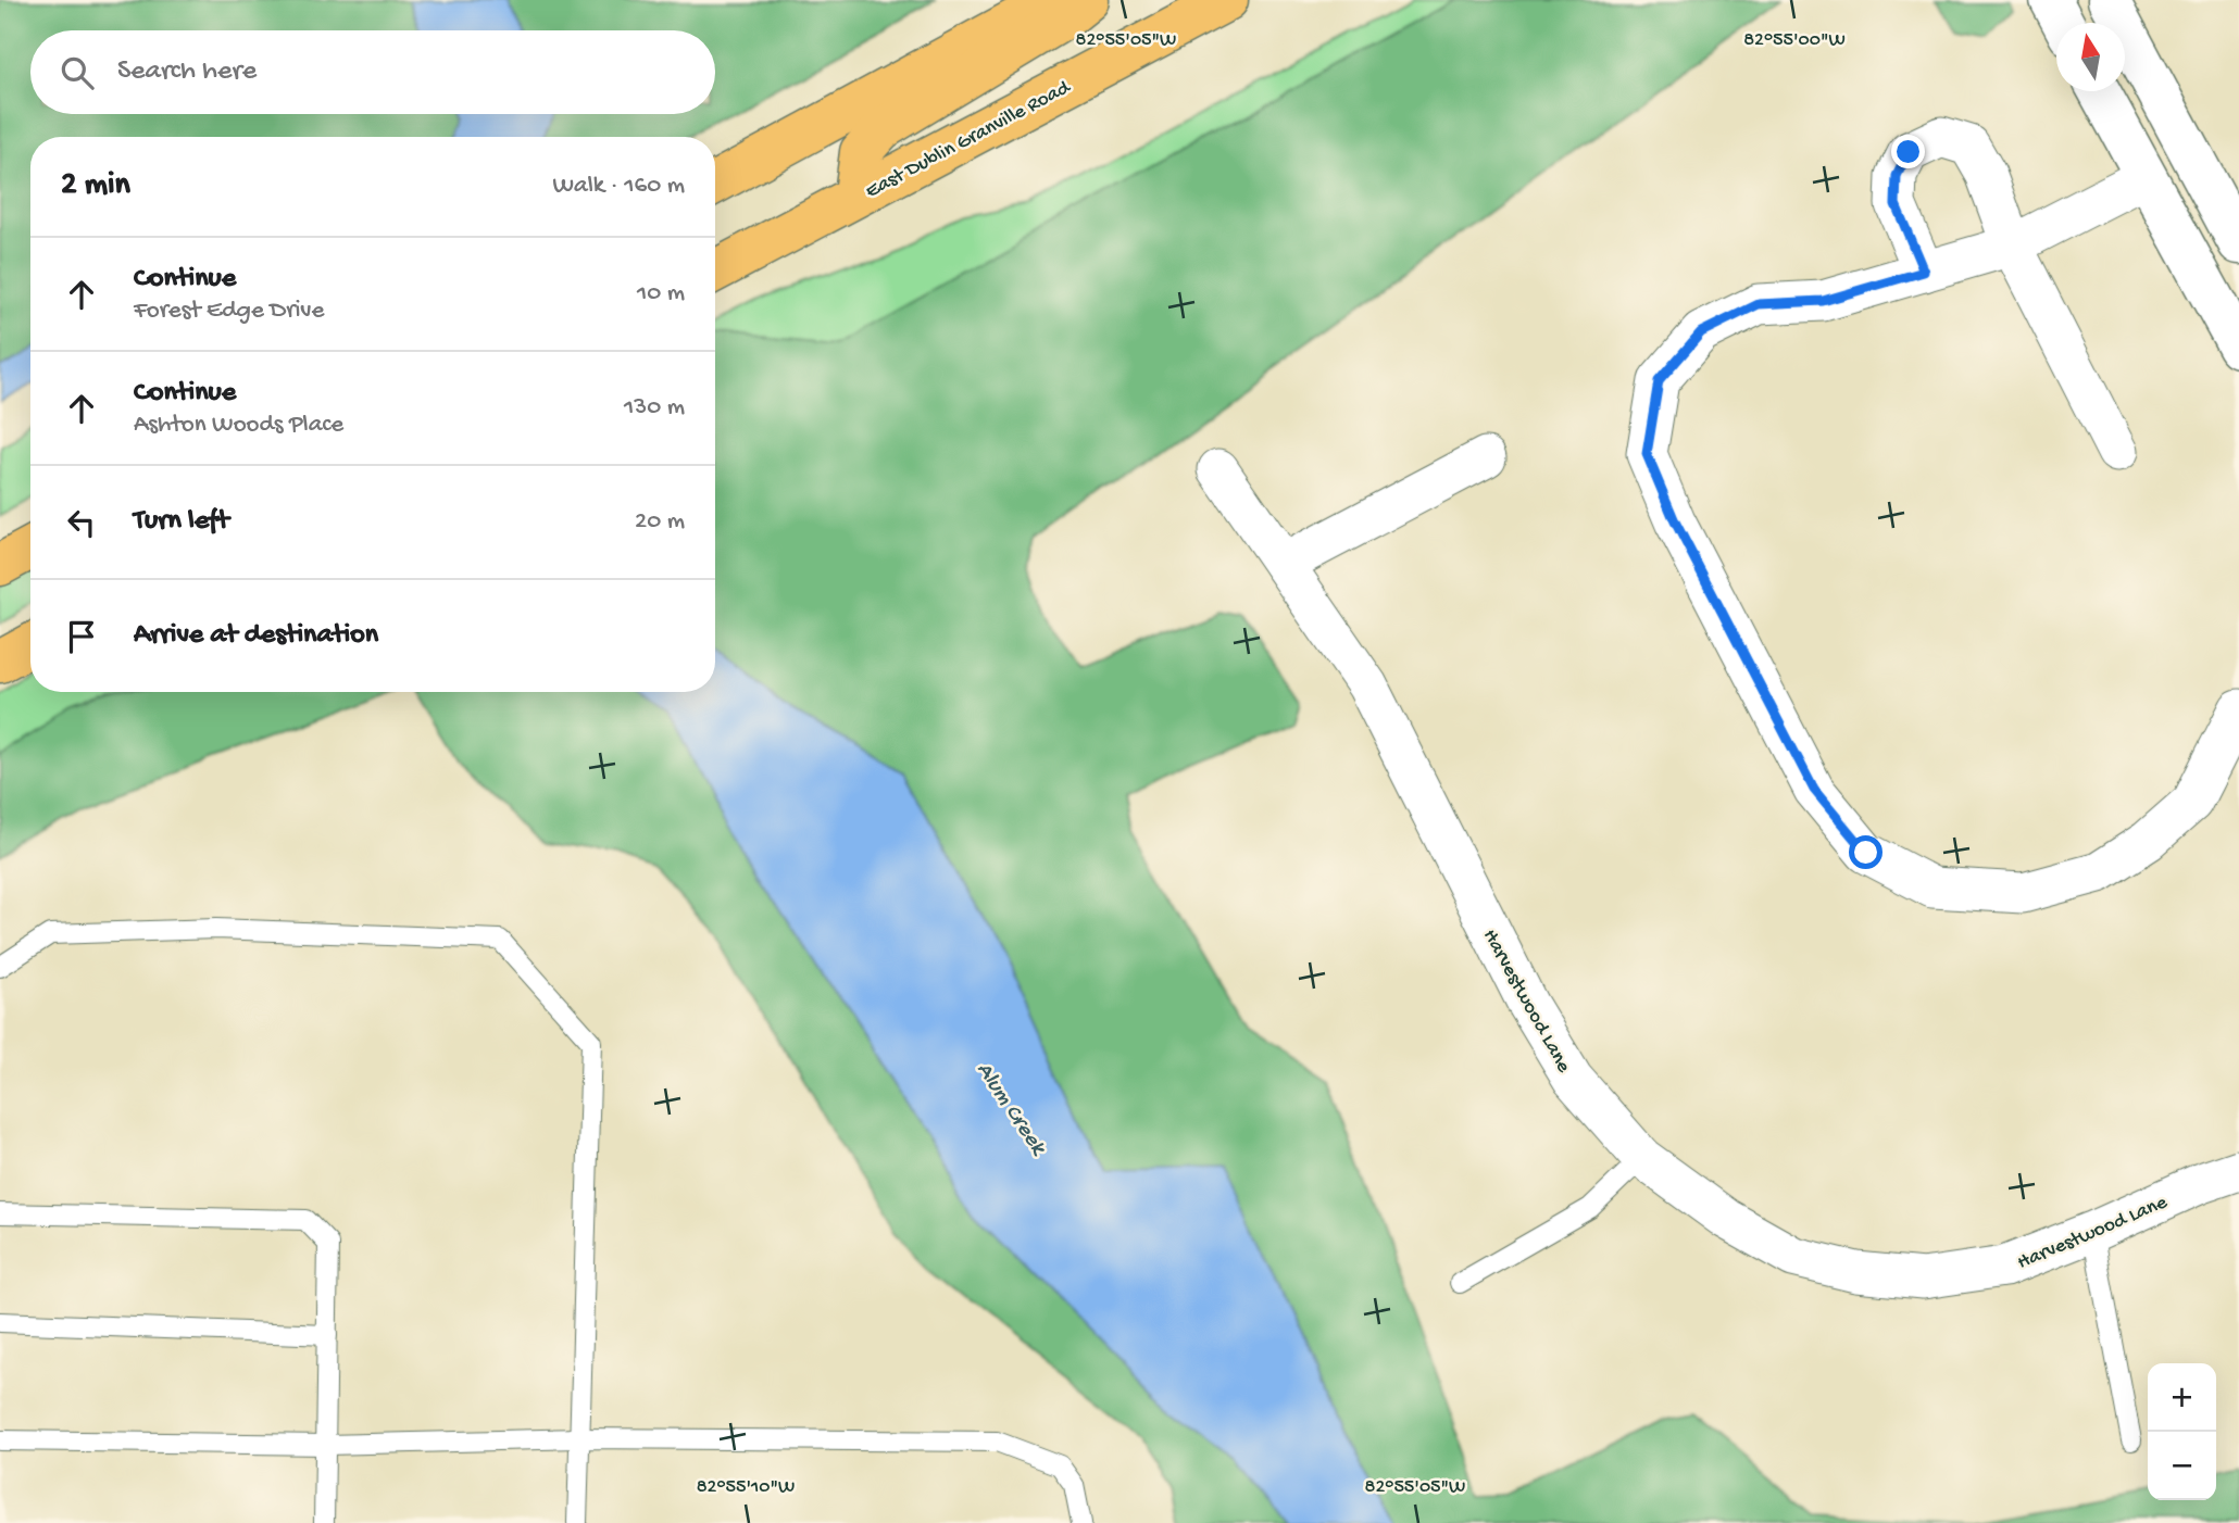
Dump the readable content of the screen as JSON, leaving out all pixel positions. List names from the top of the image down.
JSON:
{
  "streets": {
    "main road": ["East Dublin Granville Road"],
    "street": ["Harvestwood Lane"]
  },
  "water": ["Alum Creek"],
  "north": "top",
  "page": {
    "search": "Search here",
    "heading": ["2 min", "Walk · 160 m"],
    "list": [
      ["Continue", "Forest Edge Drive", "10 m"],
      ["Continue", "Ashton Woods Place", "130 m"],
      ["Turn left", "20 m"],
      "Arrive at destination"
    ],
    "map_buttons": ["+", "−"]
  },
  "coordinates": ["82°55'05\"W", "82°55'00\"W", "82°55'10\"W"]
}
